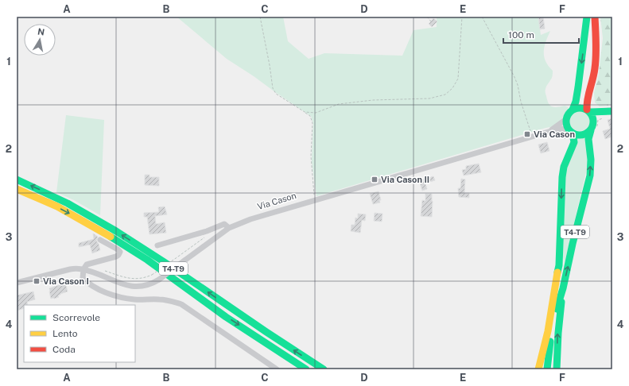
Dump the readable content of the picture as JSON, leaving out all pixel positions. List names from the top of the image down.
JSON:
{
  "streets": {
    "main road": ["T4-T9"],
    "street": ["Via Cason"]
  },
  "crossings": [
    ["Via Cason", "T4-T9"]
  ],
  "places": {
    "transit": ["Via Cason", "Via Cason II", "Via Cason I"]
  },
  "legend": ["Scorrevole", "Lento", "Coda"],
  "scale_bar": "100 m",
  "north": "top",
  "grid": {
    "columns": [
      "A",
      "B",
      "C",
      "D",
      "E",
      "F"
    ],
    "rows": [
      "1",
      "2",
      "3",
      "4"
    ]
  }
}
